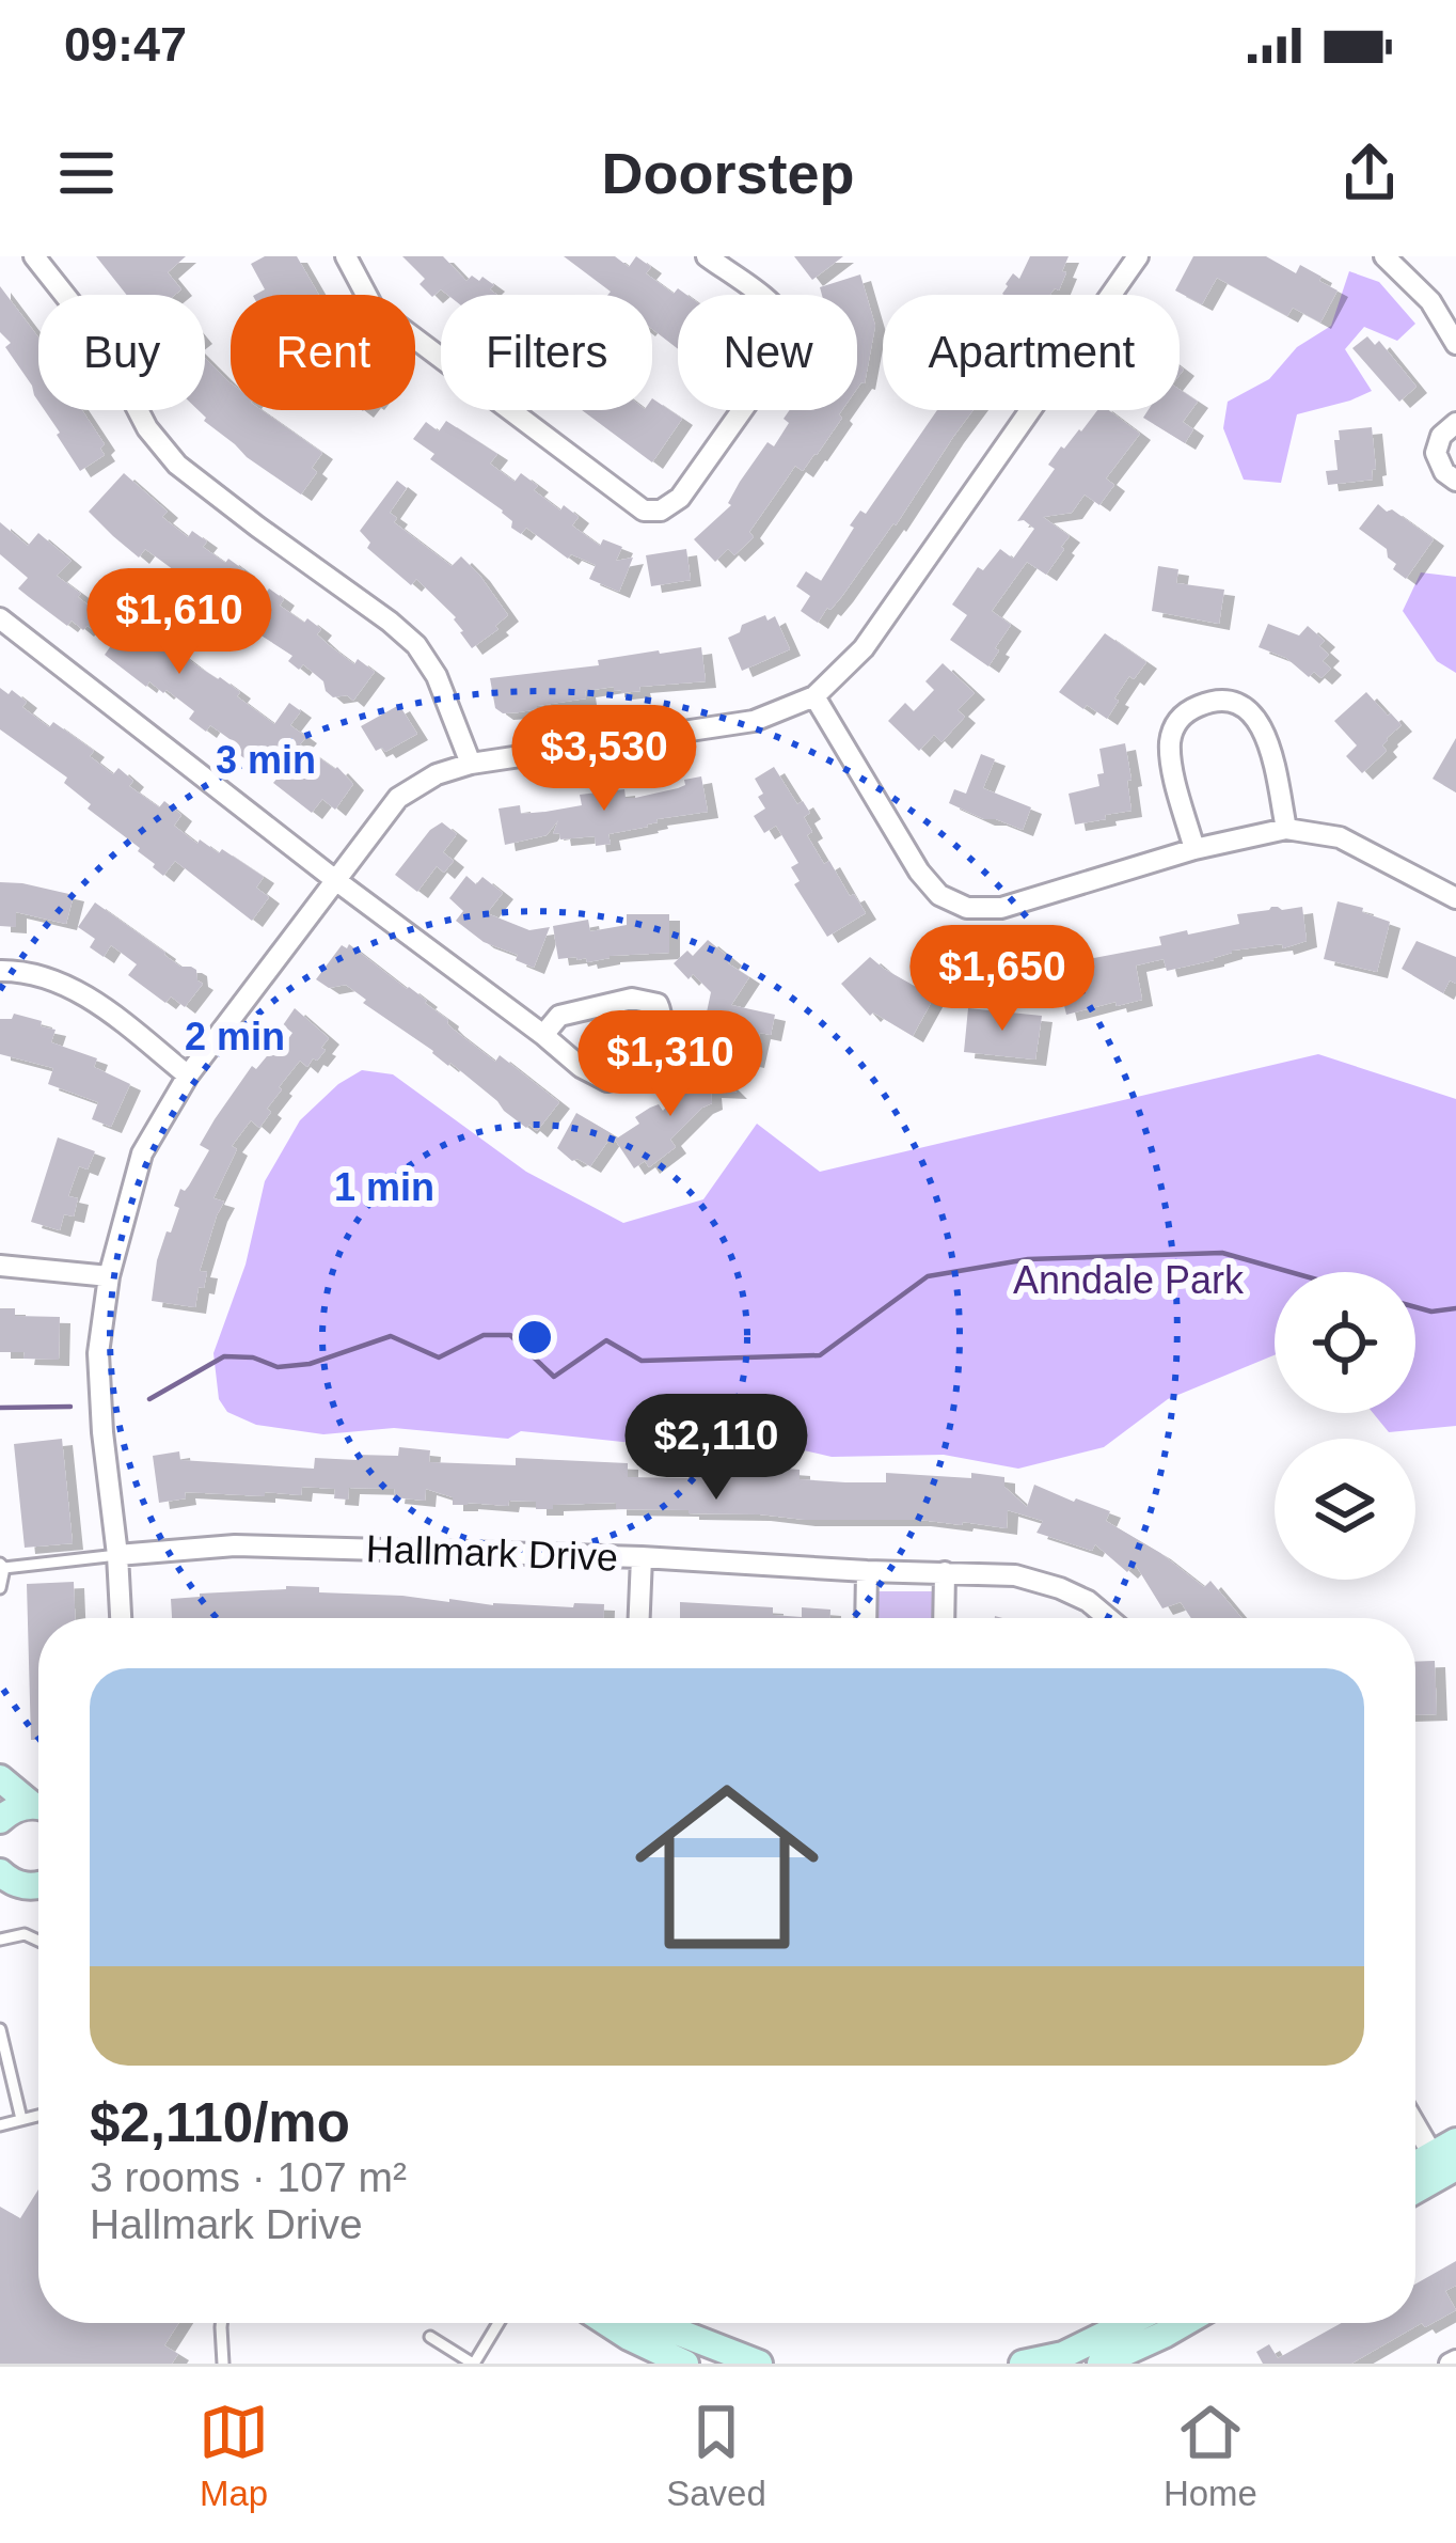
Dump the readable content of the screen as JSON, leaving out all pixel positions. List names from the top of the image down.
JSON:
{
  "streets": {
    "street": ["Hallmark Drive"]
  },
  "parks": ["Anndale Park"],
  "page": {
    "status": "09:47",
    "header": "Doorstep",
    "chip": [
      "Buy",
      "Rent",
      "Filters",
      "New",
      "Apartment"
    ],
    "price": [
      "$1,610",
      "$3,530",
      "$1,650",
      "$1,310",
      "$2,110"
    ],
    "list": [
      {
        "name": "$2,110/mo",
        "note": "3 rooms · 107 m² · Hallmark Drive"
      }
    ],
    "tabs": ["Map", "Saved", "Home"]
  },
  "rings": ["3 min", "2 min", "1 min"]
}
